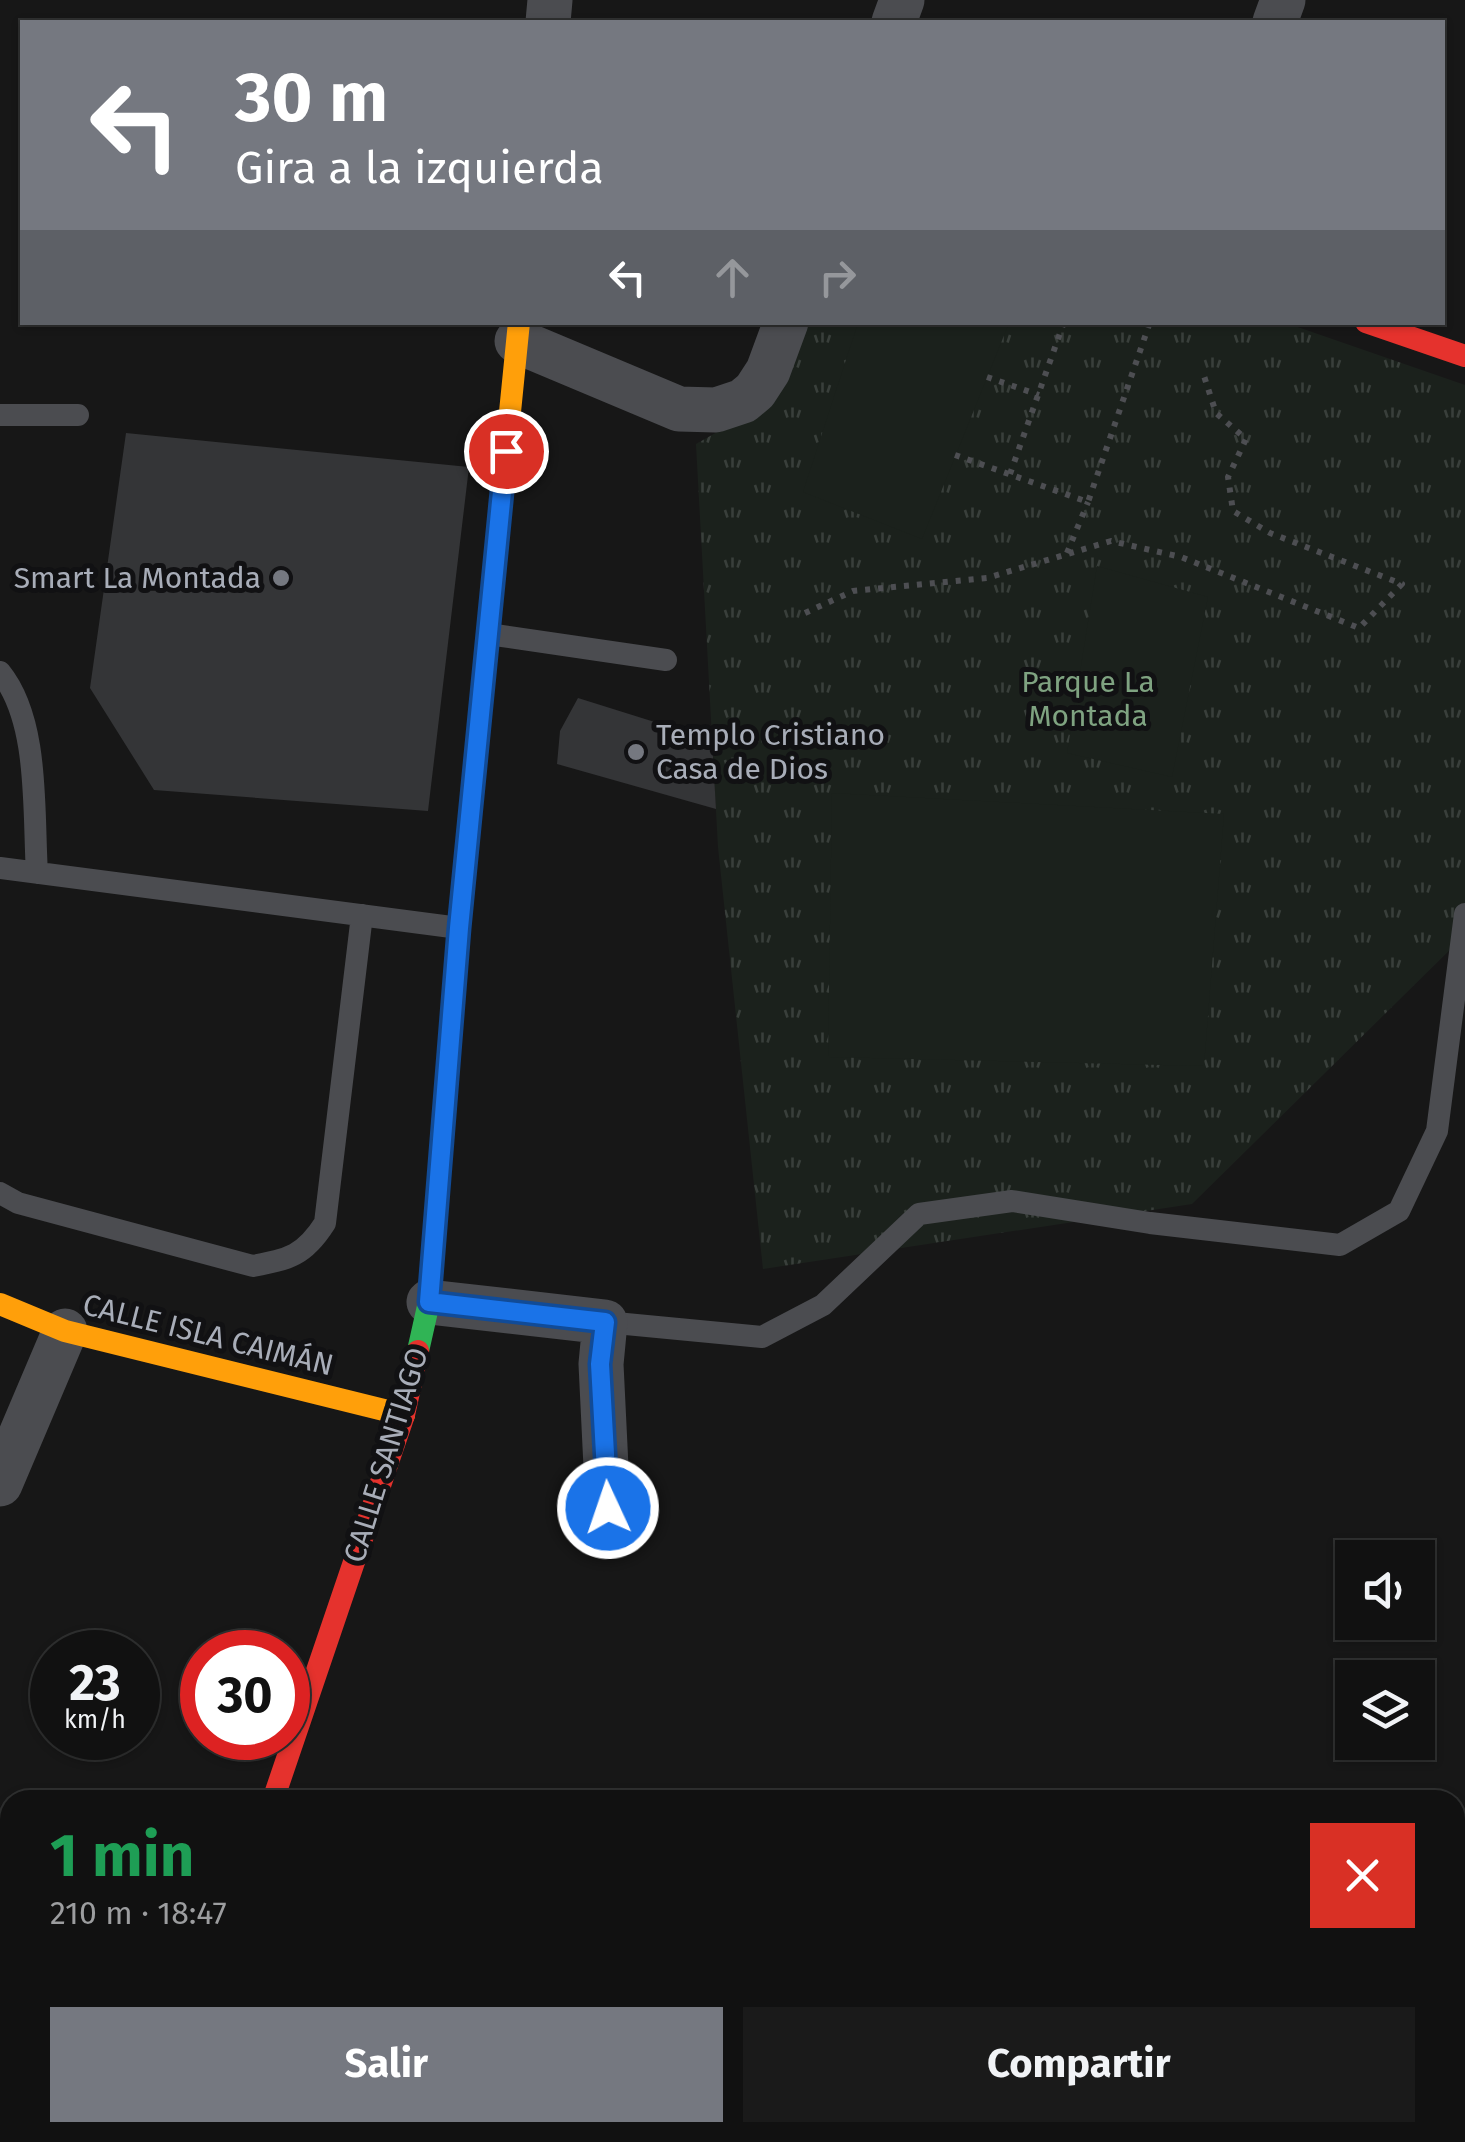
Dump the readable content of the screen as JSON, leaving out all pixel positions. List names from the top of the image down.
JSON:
{
  "streets": {
    "street": ["CALLE ISLA CAIMÁN", "CALLE SANTIAGO"]
  },
  "crossings": [
    ["CALLE ISLA CAIMÁN", "CALLE SANTIAGO"]
  ],
  "parks": ["Parque La Montada"],
  "places": ["Smart La Montada", "Templo Cristiano Casa de Dios"],
  "page": {
    "turn": ["30 m", "Gira a la izquierda"],
    "speed": "23 km/h",
    "limit": "30",
    "heading": ["1 min", "210 m · 18:47"],
    "buttons": ["Salir", "Compartir"]
  }
}
